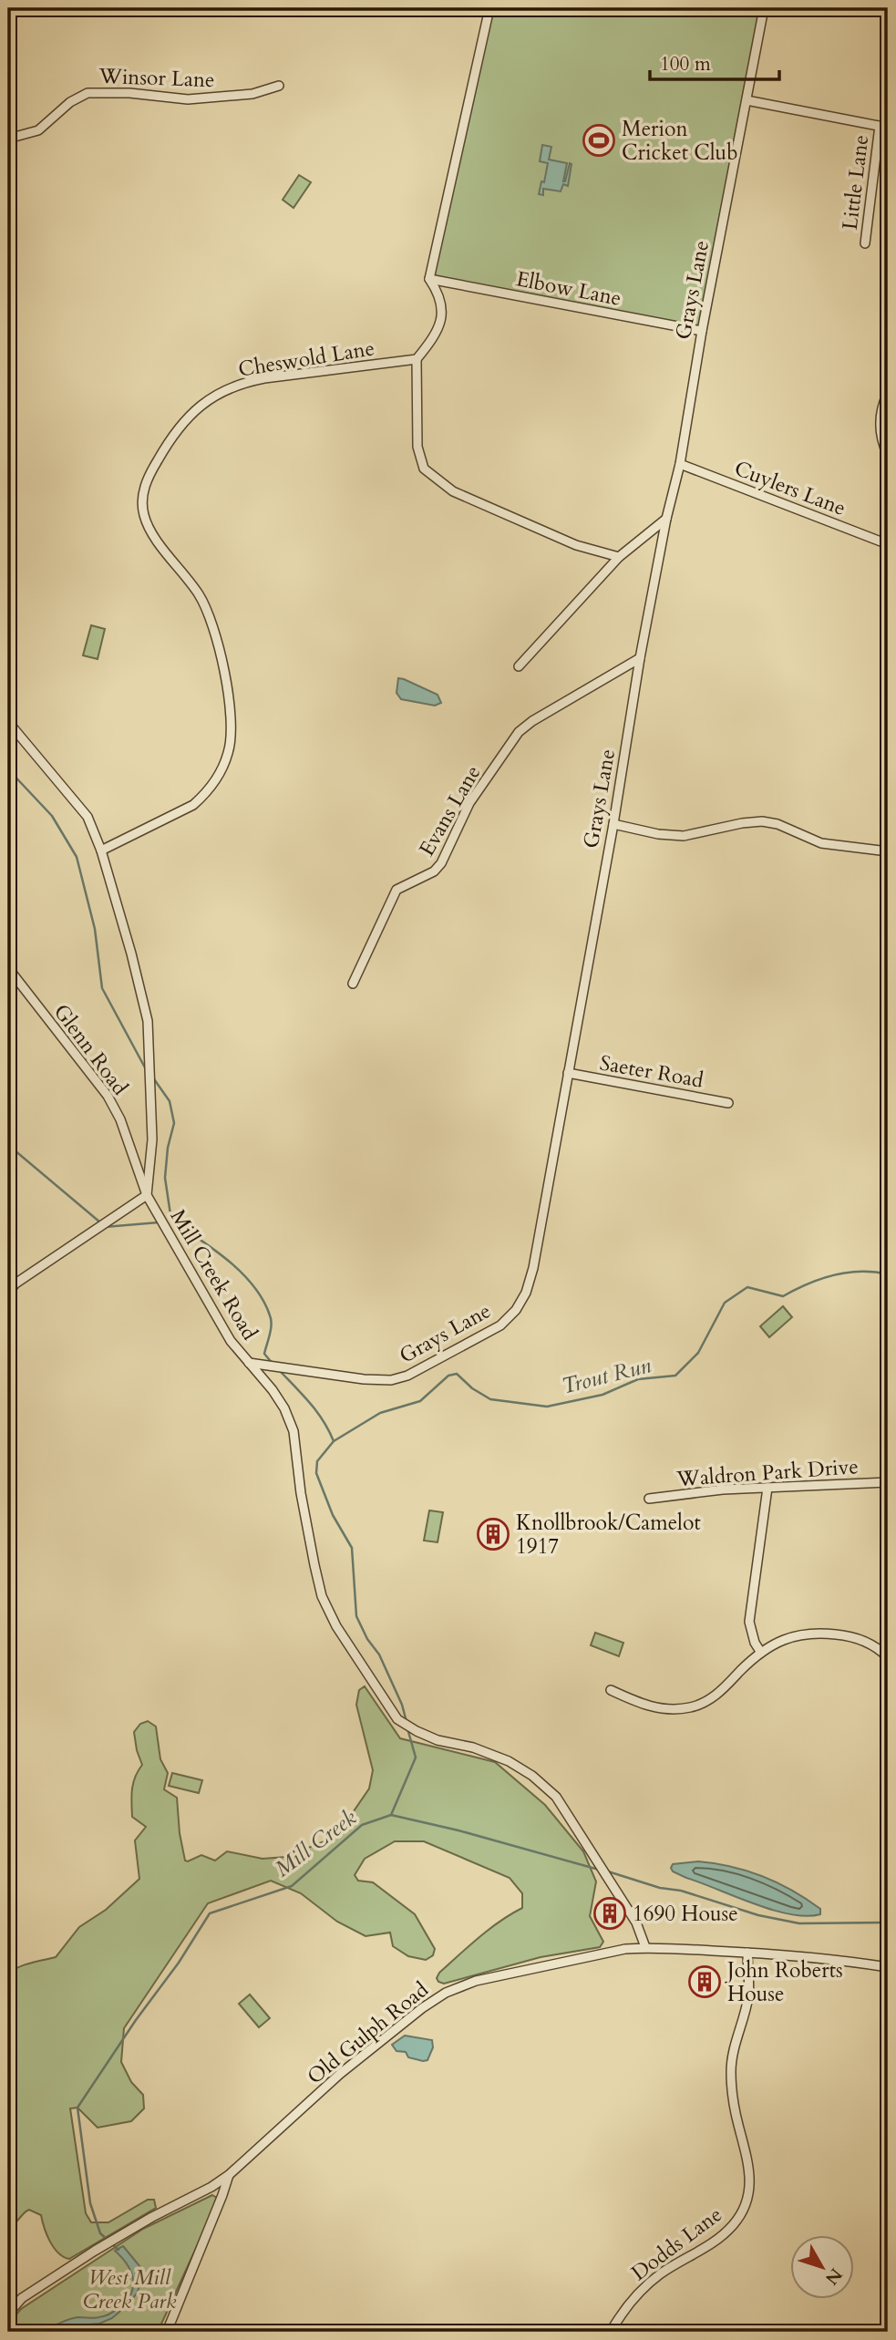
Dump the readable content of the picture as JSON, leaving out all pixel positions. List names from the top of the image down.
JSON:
{
  "streets": {
    "street": [
      "Winsor Lane",
      "Little Lane",
      "Elbow Lane",
      "Grays Lane",
      "Cheswold Lane",
      "Cuylers Lane",
      "Evans Lane",
      "Glenn Road",
      "Saeter Road",
      "Mill Creek Road",
      "Waldron Park Drive",
      "Old Gulph Road",
      "Dodds Lane"
    ]
  },
  "crossings": [
    ["Elbow Lane", "Grays Lane"],
    ["Grays Lane", "Cuylers Lane"],
    ["Grays Lane", "Evans Lane"],
    ["Grays Lane", "Saeter Road"],
    ["Grays Lane", "Mill Creek Road"],
    ["Cheswold Lane", "Mill Creek Road"],
    ["Glenn Road", "Mill Creek Road"],
    ["Mill Creek Road", "Old Gulph Road"],
    ["Old Gulph Road", "Dodds Lane"]
  ],
  "water": ["Trout Run", "Mill Creek"],
  "parks": ["West Mill Creek Park"],
  "places": {
    "sports": ["Merion Cricket Club"],
    "building": ["Knollbrook/Camelot 1917", "1690 House", "John Roberts House"]
  },
  "scale_bar": "100 m",
  "north": "bottom right"
}
